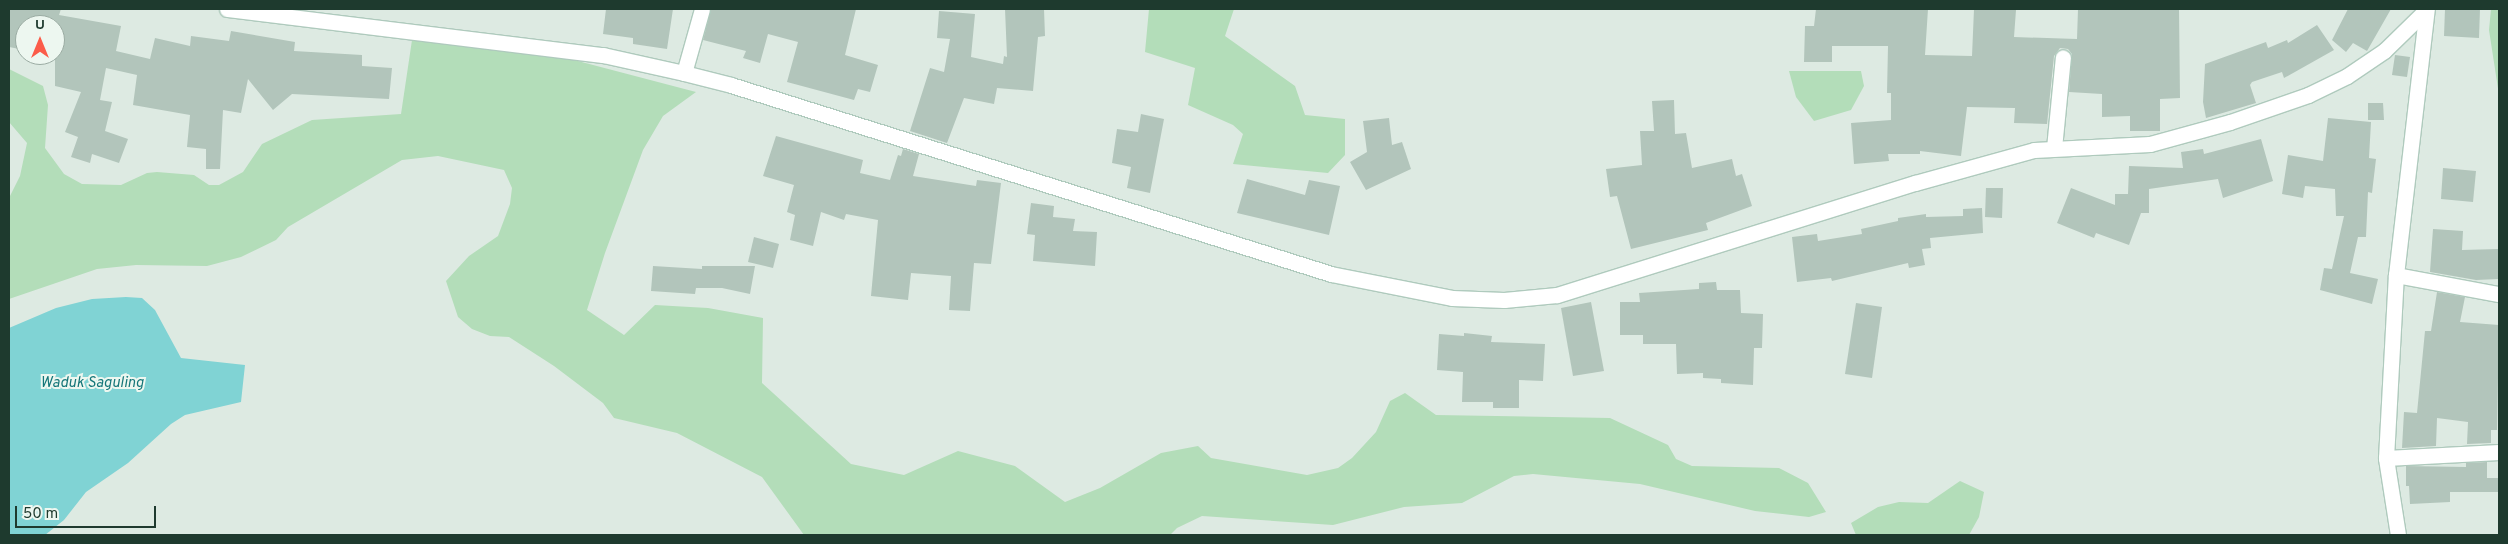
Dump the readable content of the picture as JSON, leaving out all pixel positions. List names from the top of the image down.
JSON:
{
  "water": ["Waduk Saguling"],
  "scale_bar": "50 m",
  "north": "top"
}
